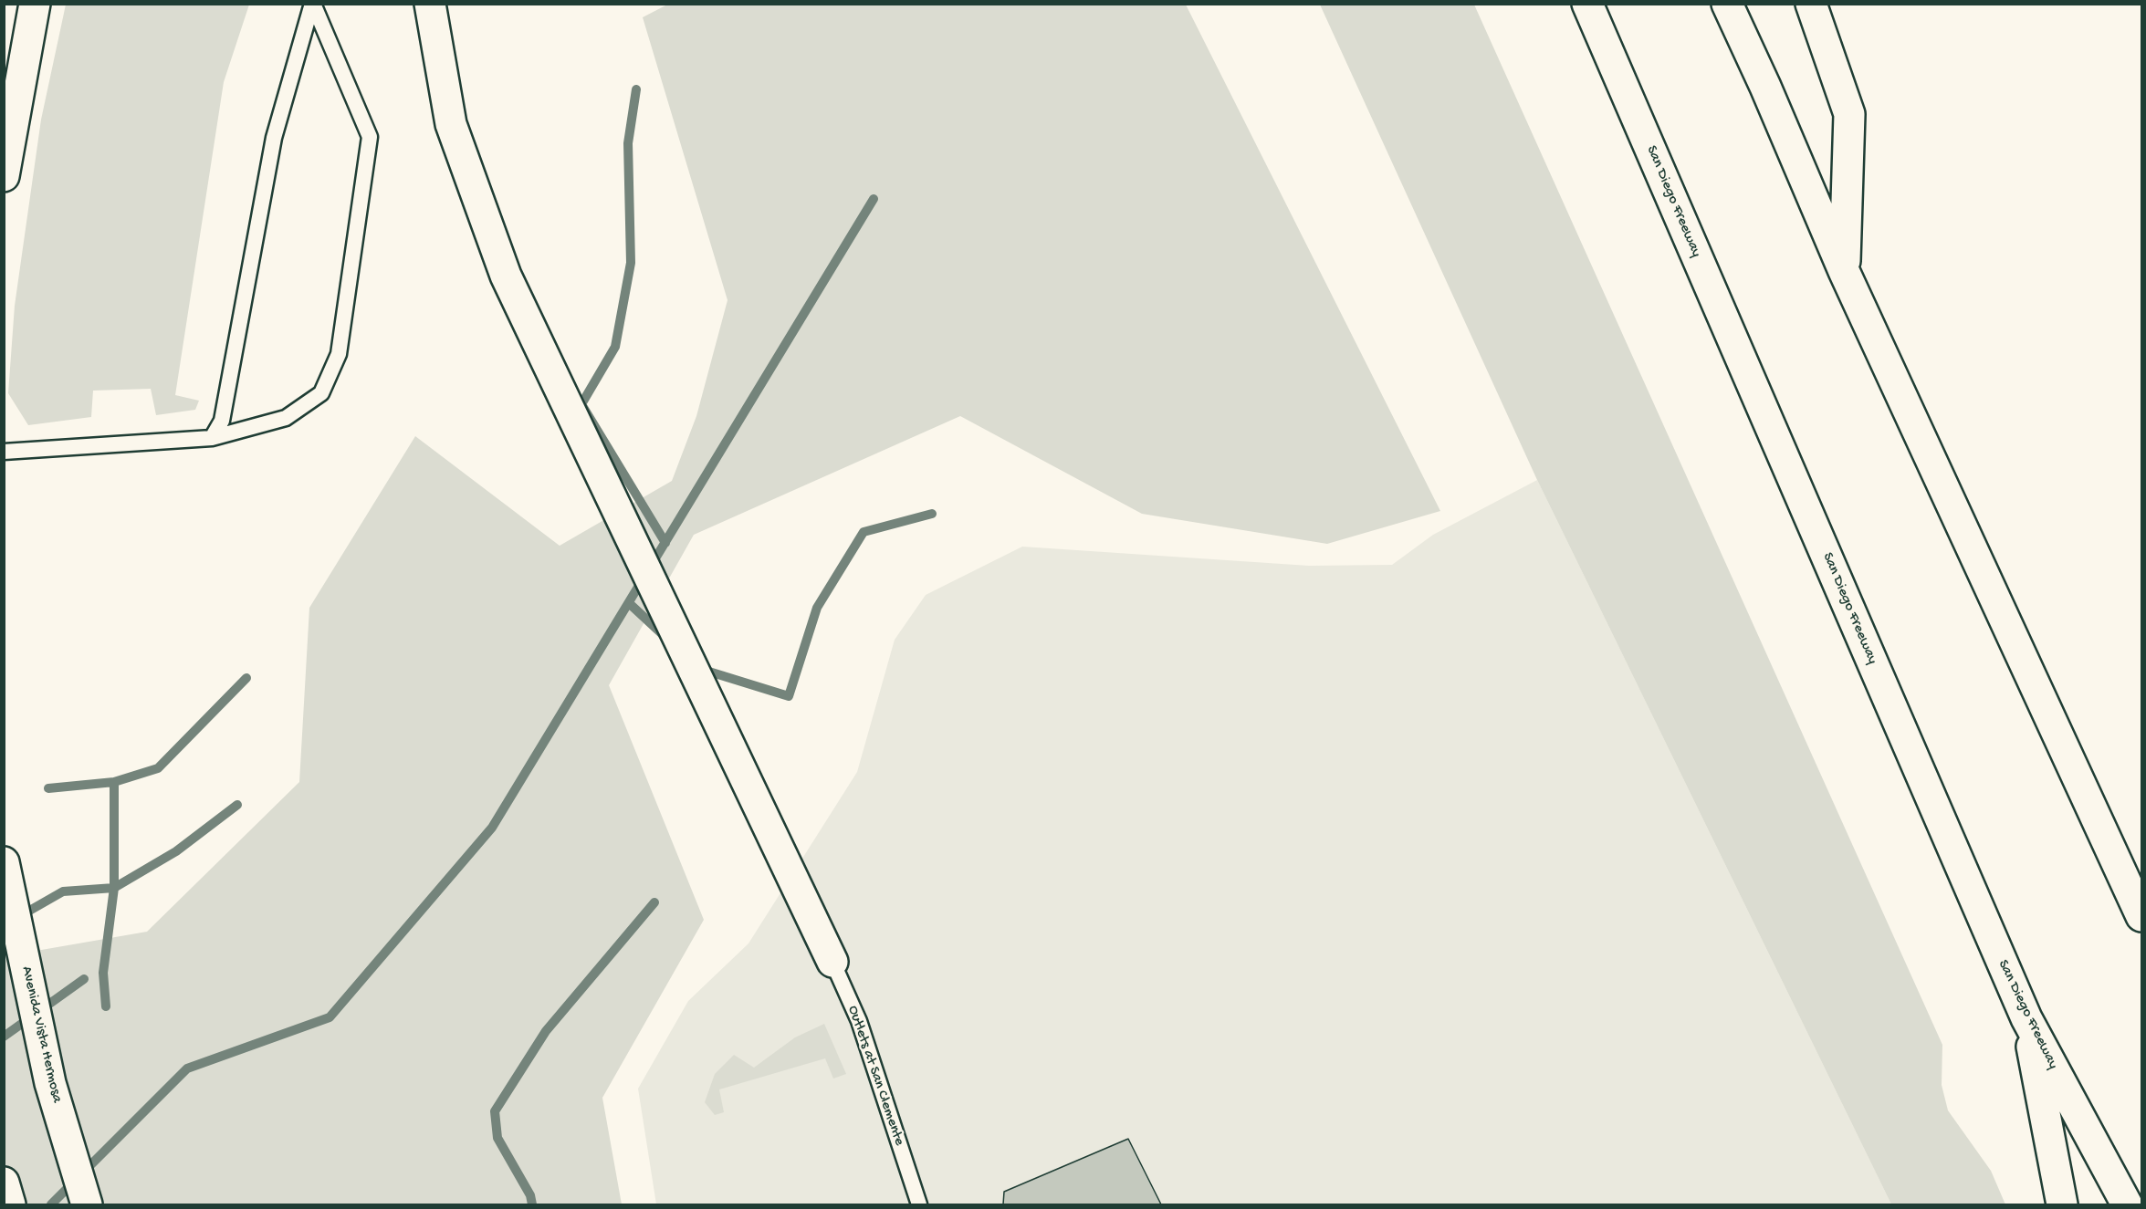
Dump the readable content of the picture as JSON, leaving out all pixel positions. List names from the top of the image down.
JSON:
{
  "streets": {
    "main road": ["San Diego Freeway", "Avenida Vista Hermosa", "Outlets at San Clemente"]
  }
}
